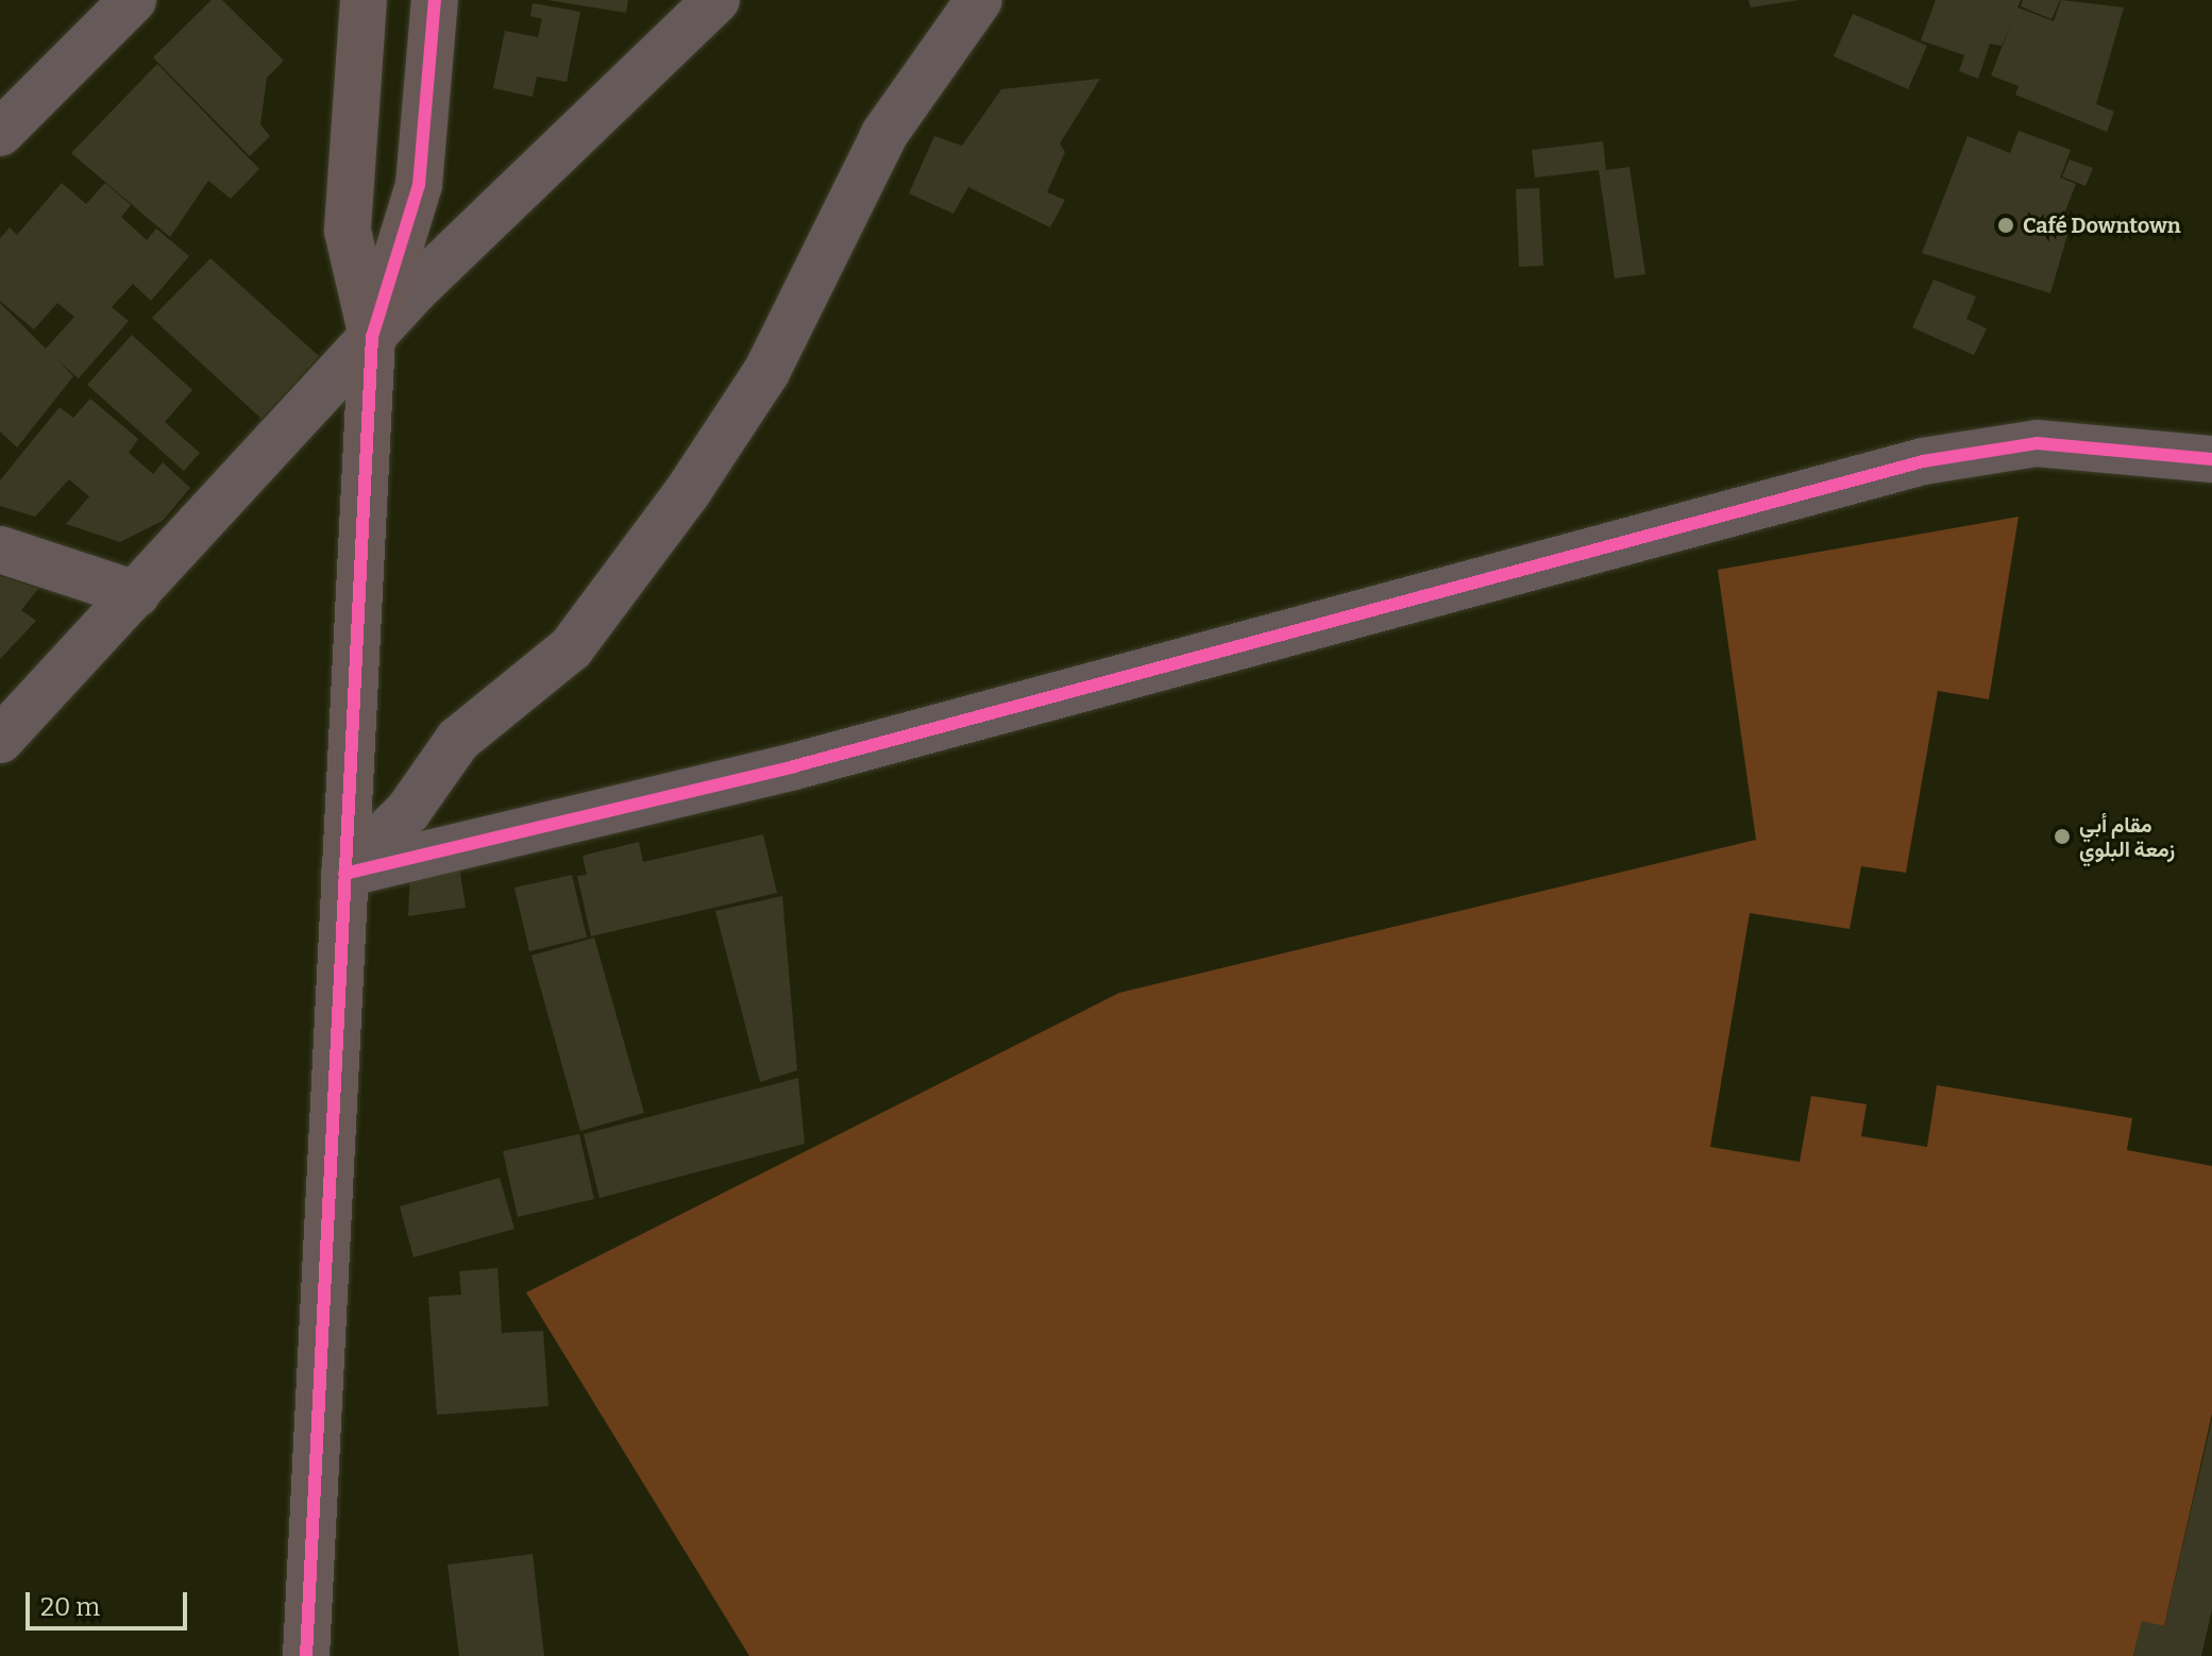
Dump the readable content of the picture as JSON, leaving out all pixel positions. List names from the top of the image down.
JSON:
{
  "places": ["Café Downtown", "مقام أبي زمعة البلوي"],
  "scale_bar": "20 m"
}
